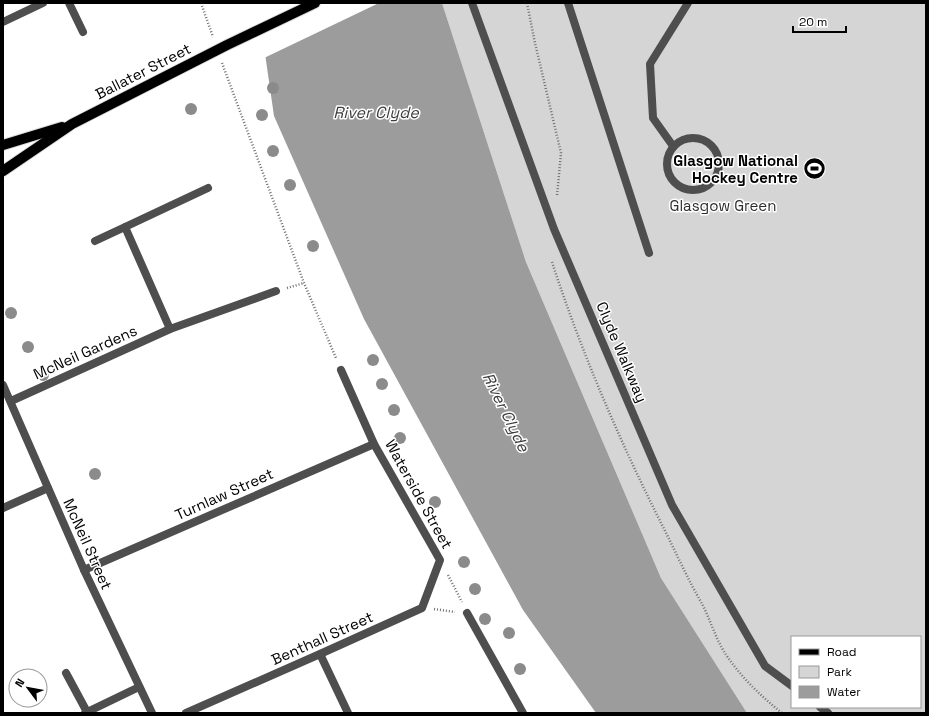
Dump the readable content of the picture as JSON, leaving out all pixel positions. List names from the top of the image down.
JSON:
{
  "streets": {
    "main road": ["Ballater Street"],
    "street": [
      "McNeil Gardens",
      "Clyde Walkway",
      "Turnlaw Street",
      "Waterside Street",
      "McNeil Street",
      "Benthall Street"
    ]
  },
  "crossings": [
    ["McNeil Gardens", "McNeil Street"],
    ["Turnlaw Street", "Waterside Street"],
    ["Turnlaw Street", "McNeil Street"]
  ],
  "water": ["River Clyde"],
  "parks": ["Glasgow Green"],
  "places": {
    "sports": ["Glasgow National Hockey Centre"]
  },
  "legend": ["Road", "Park", "Water"],
  "scale_bar": "20 m",
  "north": "top left"
}
